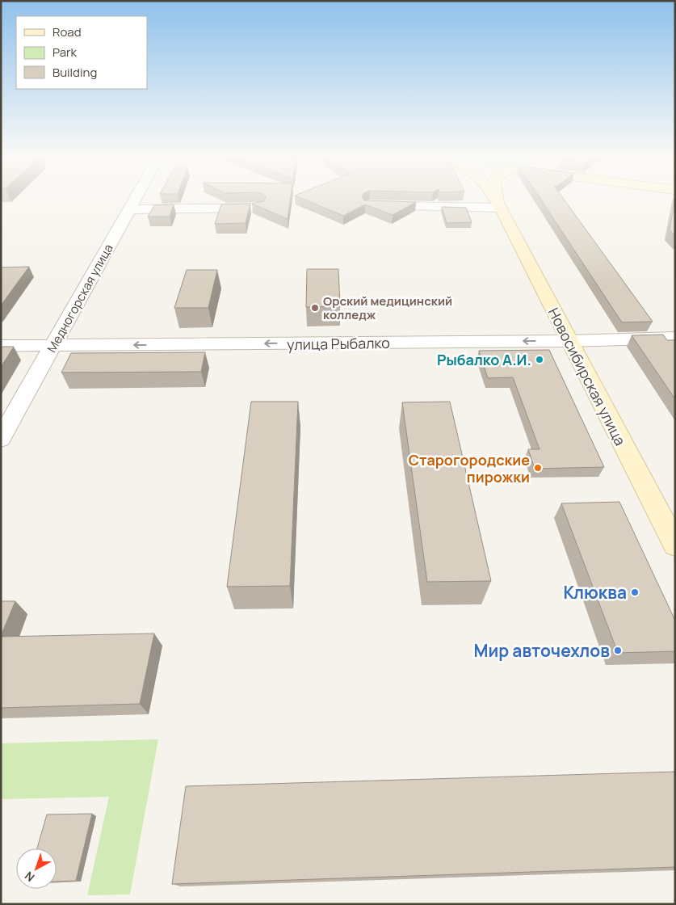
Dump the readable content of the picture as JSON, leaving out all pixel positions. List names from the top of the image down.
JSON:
{
  "streets": {
    "main road": ["Новосибирская улица"],
    "street": ["Медногорская улица", "улица Рыбалко"]
  },
  "crossings": [
    ["Медногорская улица", "улица Рыбалко"],
    ["улица Рыбалко", "Новосибирская улица"]
  ],
  "places": [
    "Орский медицинский колледж",
    "Рыбалко А.И.",
    "Старогородские пирожки",
    "Клюква",
    "Мир авточехлов"
  ],
  "legend": ["Road", "Park", "Building"],
  "north": "bottom left"
}
